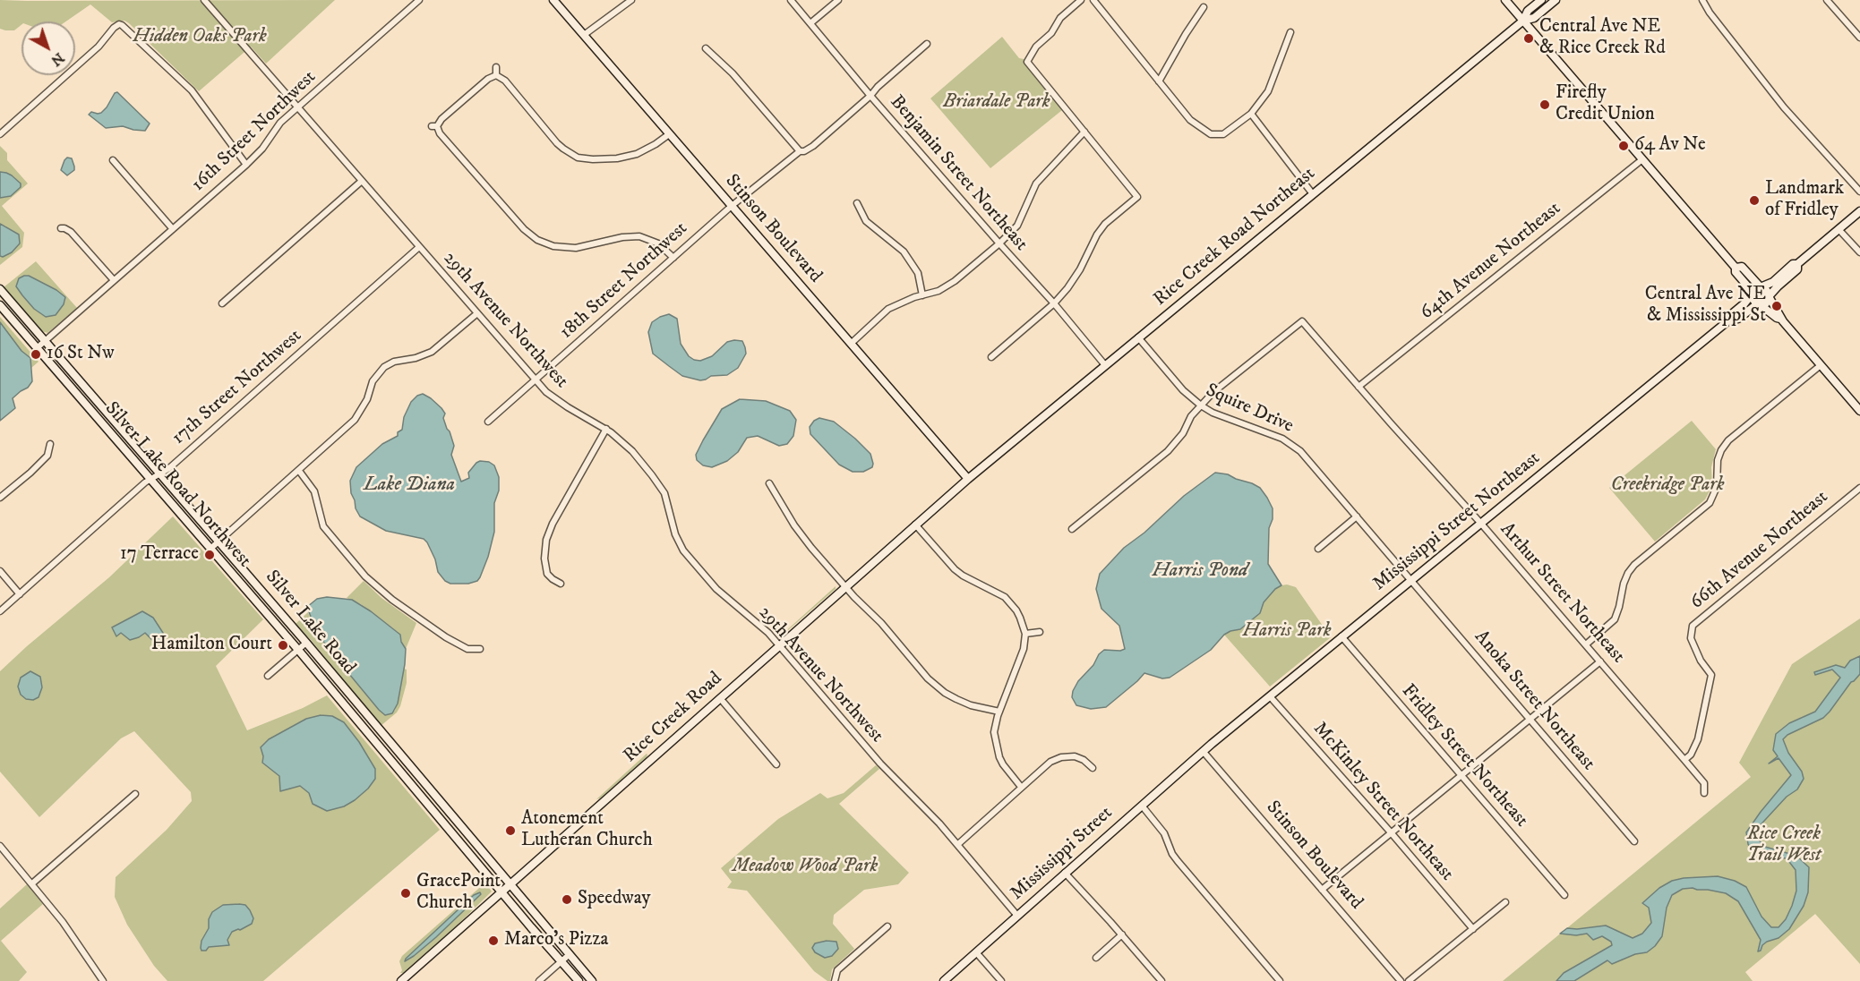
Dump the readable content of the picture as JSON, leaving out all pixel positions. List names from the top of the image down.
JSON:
{
  "streets": {
    "street": [
      "16th Street Northwest",
      "Benjamin Street Northeast",
      "Stinson Boulevard",
      "Rice Creek Road Northeast",
      "64th Avenue Northeast",
      "18th Street Northwest",
      "29th Avenue Northwest",
      "17th Street Northwest",
      "Squire Drive",
      "Silver Lake Road Northwest",
      "Mississippi Street Northeast",
      "66th Avenue Northeast",
      "Arthur Street Northeast",
      "Silver Lake Road",
      "Anoka Street Northeast",
      "Rice Creek Road",
      "Fridley Street Northeast",
      "McKinley Street Northeast",
      "Mississippi Street"
    ]
  },
  "crossings": [
    ["16th Street Northwest", "29th Avenue Northwest"],
    ["16th Street Northwest", "Silver Lake Road Northwest"],
    ["16th Street Northwest", "Silver Lake Road"],
    ["Benjamin Street Northeast", "Rice Creek Road Northeast"],
    ["Benjamin Street Northeast", "18th Street Northwest"],
    ["Stinson Boulevard", "Rice Creek Road Northeast"],
    ["Stinson Boulevard", "18th Street Northwest"],
    ["Stinson Boulevard", "Mississippi Street Northeast"],
    ["Stinson Boulevard", "Rice Creek Road"],
    ["Stinson Boulevard", "Mississippi Street"],
    ["Rice Creek Road Northeast", "Squire Drive"],
    ["Rice Creek Road Northeast", "Rice Creek Road"],
    ["64th Avenue Northeast", "Arthur Street Northeast"],
    ["18th Street Northwest", "29th Avenue Northwest"],
    ["29th Avenue Northwest", "17th Street Northwest"],
    ["29th Avenue Northwest", "Rice Creek Road"],
    ["29th Avenue Northwest", "Mississippi Street"],
    ["17th Street Northwest", "Silver Lake Road Northwest"],
    ["17th Street Northwest", "Silver Lake Road"],
    ["Squire Drive", "Mississippi Street Northeast"],
    ["Squire Drive", "Arthur Street Northeast"],
    ["Squire Drive", "Anoka Street Northeast"],
    ["Silver Lake Road Northwest", "Rice Creek Road"],
    ["Mississippi Street Northeast", "Arthur Street Northeast"],
    ["Mississippi Street Northeast", "Anoka Street Northeast"],
    ["Mississippi Street Northeast", "Fridley Street Northeast"],
    ["Mississippi Street Northeast", "McKinley Street Northeast"],
    ["Mississippi Street Northeast", "Mississippi Street"],
    ["66th Avenue Northeast", "Arthur Street Northeast"],
    ["Silver Lake Road", "Rice Creek Road"]
  ],
  "water": ["Lake Diana", "Harris Pond"],
  "parks": [
    "Hidden Oaks Park",
    "Briardale Park",
    "Creekridge Park",
    "Harris Park",
    "Rice Creek Trail West",
    "Meadow Wood Park"
  ],
  "places": [
    "Central Ave NE & Rice Creek Rd",
    "Firefly Credit Union",
    "64 Av Ne",
    "Landmark of Fridley",
    "Central Ave NE & Mississippi St",
    "16 St Nw",
    "17 Terrace",
    "Hamilton Court",
    "Atonement Lutheran Church",
    "GracePoint Church",
    "Speedway",
    "Marco's Pizza"
  ],
  "north": "bottom right"
}
